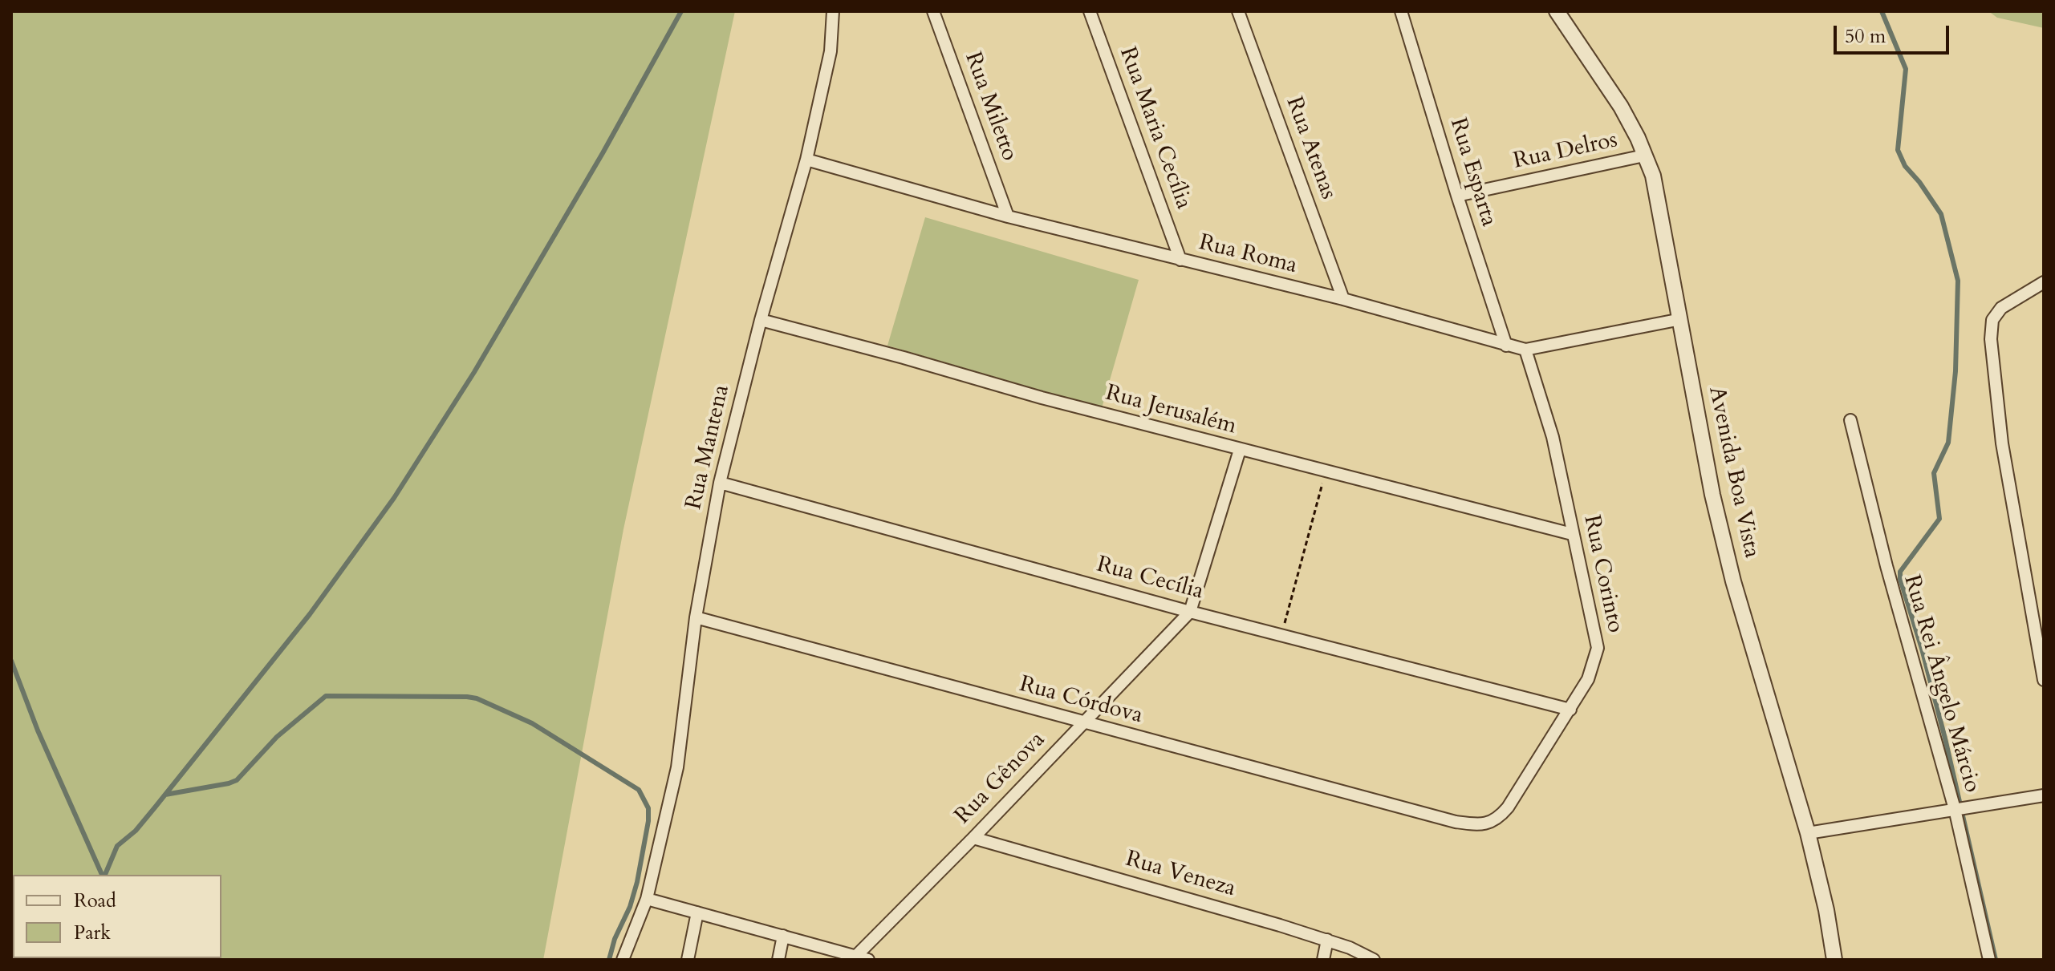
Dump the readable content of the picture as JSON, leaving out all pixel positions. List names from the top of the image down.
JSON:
{
  "streets": {
    "street": [
      "Rua Miletto",
      "Rua Maria Cecília",
      "Rua Atenas",
      "Rua Delros",
      "Rua Esparta",
      "Rua Roma",
      "Rua Jerusalém",
      "Rua Mantena",
      "Avenida Boa Vista",
      "Rua Corinto",
      "Rua Cecília",
      "Rua Rei Ângelo Márcio",
      "Rua Córdova",
      "Rua Gênova",
      "Rua Veneza"
    ]
  },
  "crossings": [
    ["Rua Miletto", "Rua Roma"],
    ["Rua Maria Cecília", "Rua Roma"],
    ["Rua Atenas", "Rua Roma"],
    ["Rua Delros", "Rua Esparta"],
    ["Rua Delros", "Avenida Boa Vista"],
    ["Rua Esparta", "Rua Roma"],
    ["Rua Roma", "Rua Mantena"],
    ["Rua Roma", "Avenida Boa Vista"],
    ["Rua Roma", "Rua Corinto"],
    ["Rua Jerusalém", "Rua Mantena"],
    ["Rua Jerusalém", "Rua Corinto"],
    ["Rua Jerusalém", "Rua Gênova"],
    ["Rua Mantena", "Rua Cecília"],
    ["Rua Mantena", "Rua Córdova"],
    ["Rua Mantena", "Rua Gênova"],
    ["Rua Corinto", "Rua Cecília"],
    ["Rua Corinto", "Rua Córdova"],
    ["Rua Cecília", "Rua Gênova"],
    ["Rua Córdova", "Rua Gênova"],
    ["Rua Gênova", "Rua Veneza"]
  ],
  "legend": ["Road", "Park"],
  "scale_bar": "50 m"
}
